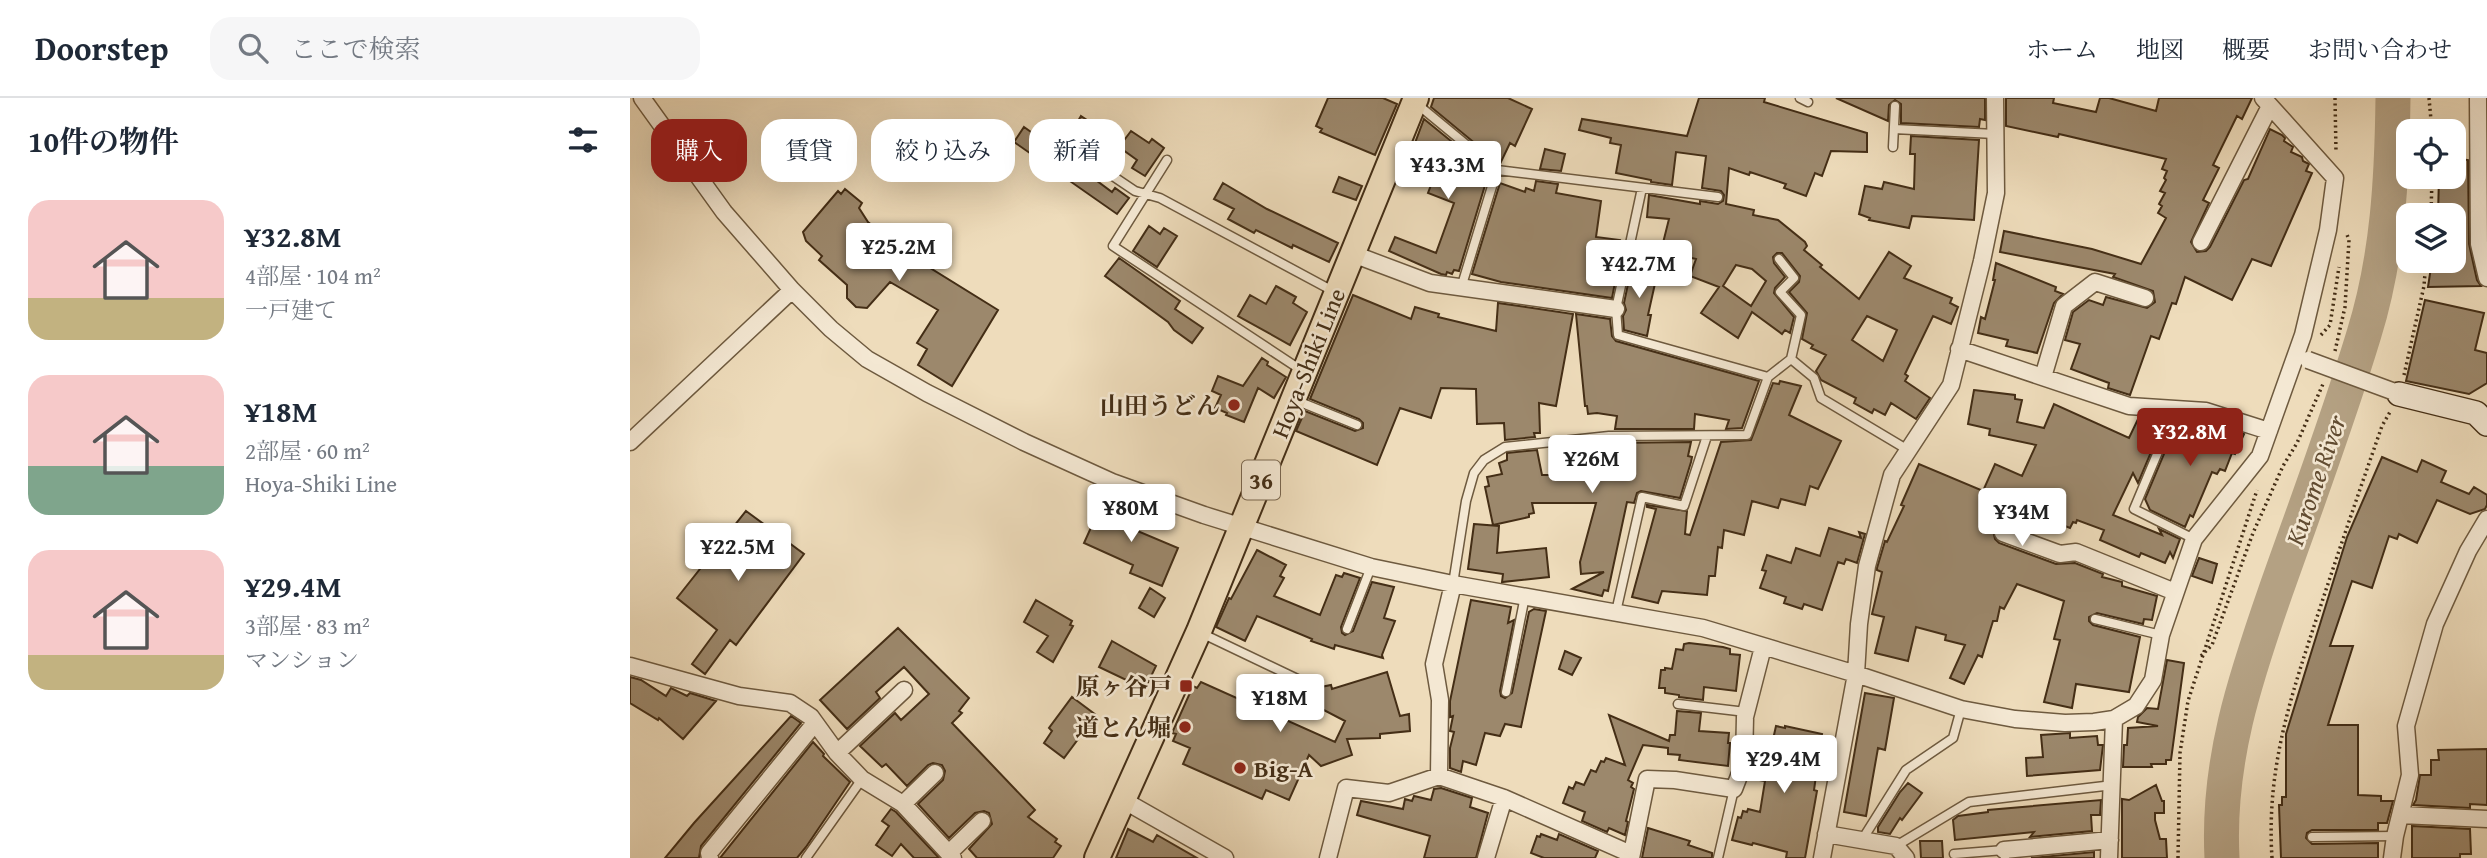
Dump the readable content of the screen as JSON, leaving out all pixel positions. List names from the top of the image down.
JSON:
{
  "streets": {
    "main road": ["Hoya-Shiki Line", "36"]
  },
  "water": ["Kurome River"],
  "places": {
    "other": ["山田うどん", "道とん堀", "Big-A"],
    "transit": ["原ヶ谷戸"]
  },
  "page": {
    "header": "Doorstep",
    "search": "ここで検索",
    "nav": [
      "ホーム",
      "地図",
      "概要",
      "お問い合わせ"
    ],
    "heading": "10件の物件",
    "chip": [
      "購入",
      "賃貸",
      "絞り込み",
      "新着"
    ],
    "price": [
      "¥43.3M",
      "¥25.2M",
      "¥42.7M",
      "¥32.8M",
      "¥26M",
      "¥80M",
      "¥34M",
      "¥22.5M",
      "¥18M",
      "¥29.4M"
    ],
    "list": [
      {
        "name": "¥32.8M",
        "note": "4部屋 · 104 m² · 一戸建て"
      },
      {
        "name": "¥18M",
        "note": "2部屋 · 60 m² · Hoya-Shiki Line"
      },
      {
        "name": "¥29.4M",
        "note": "3部屋 · 83 m² · マンション"
      }
    ]
  }
}
